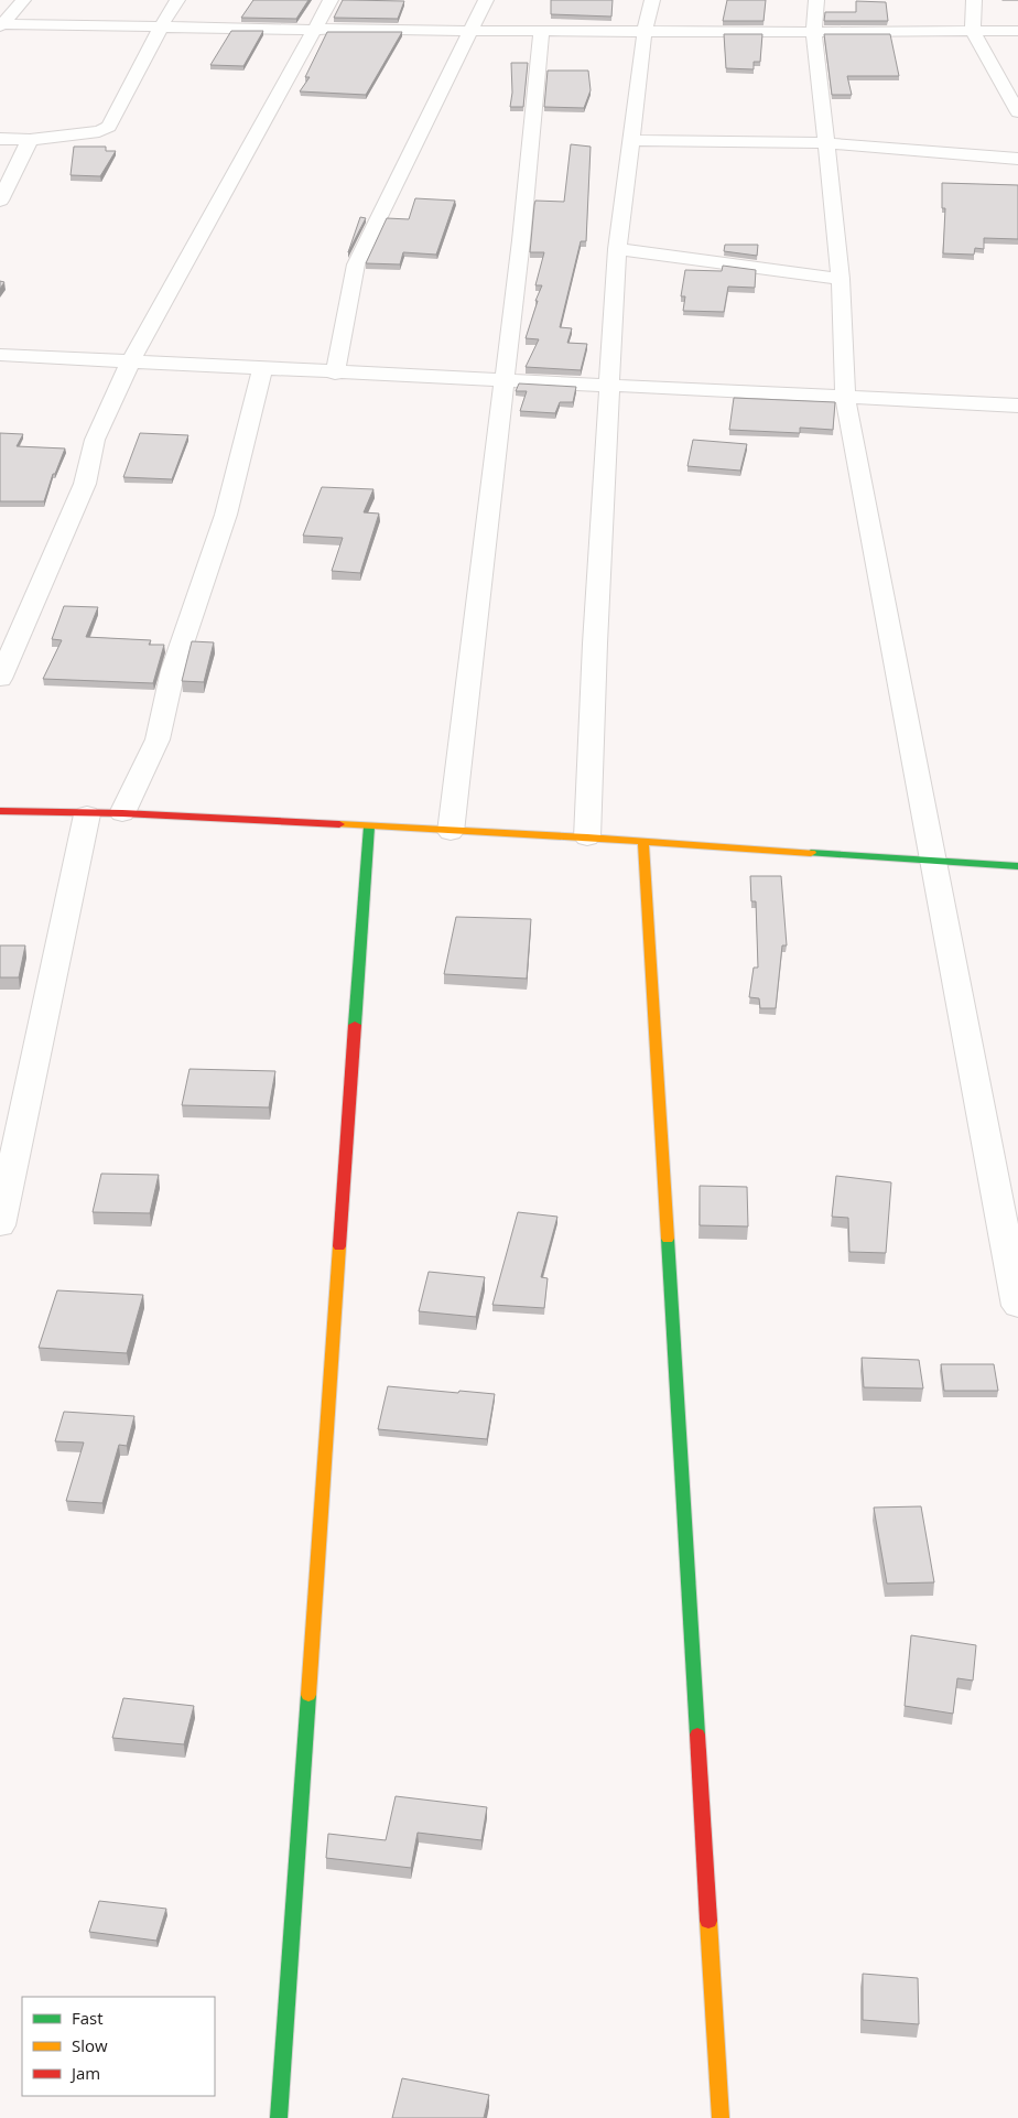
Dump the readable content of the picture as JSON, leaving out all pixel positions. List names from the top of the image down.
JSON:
{
  "legend": ["Fast", "Slow", "Jam"]
}
